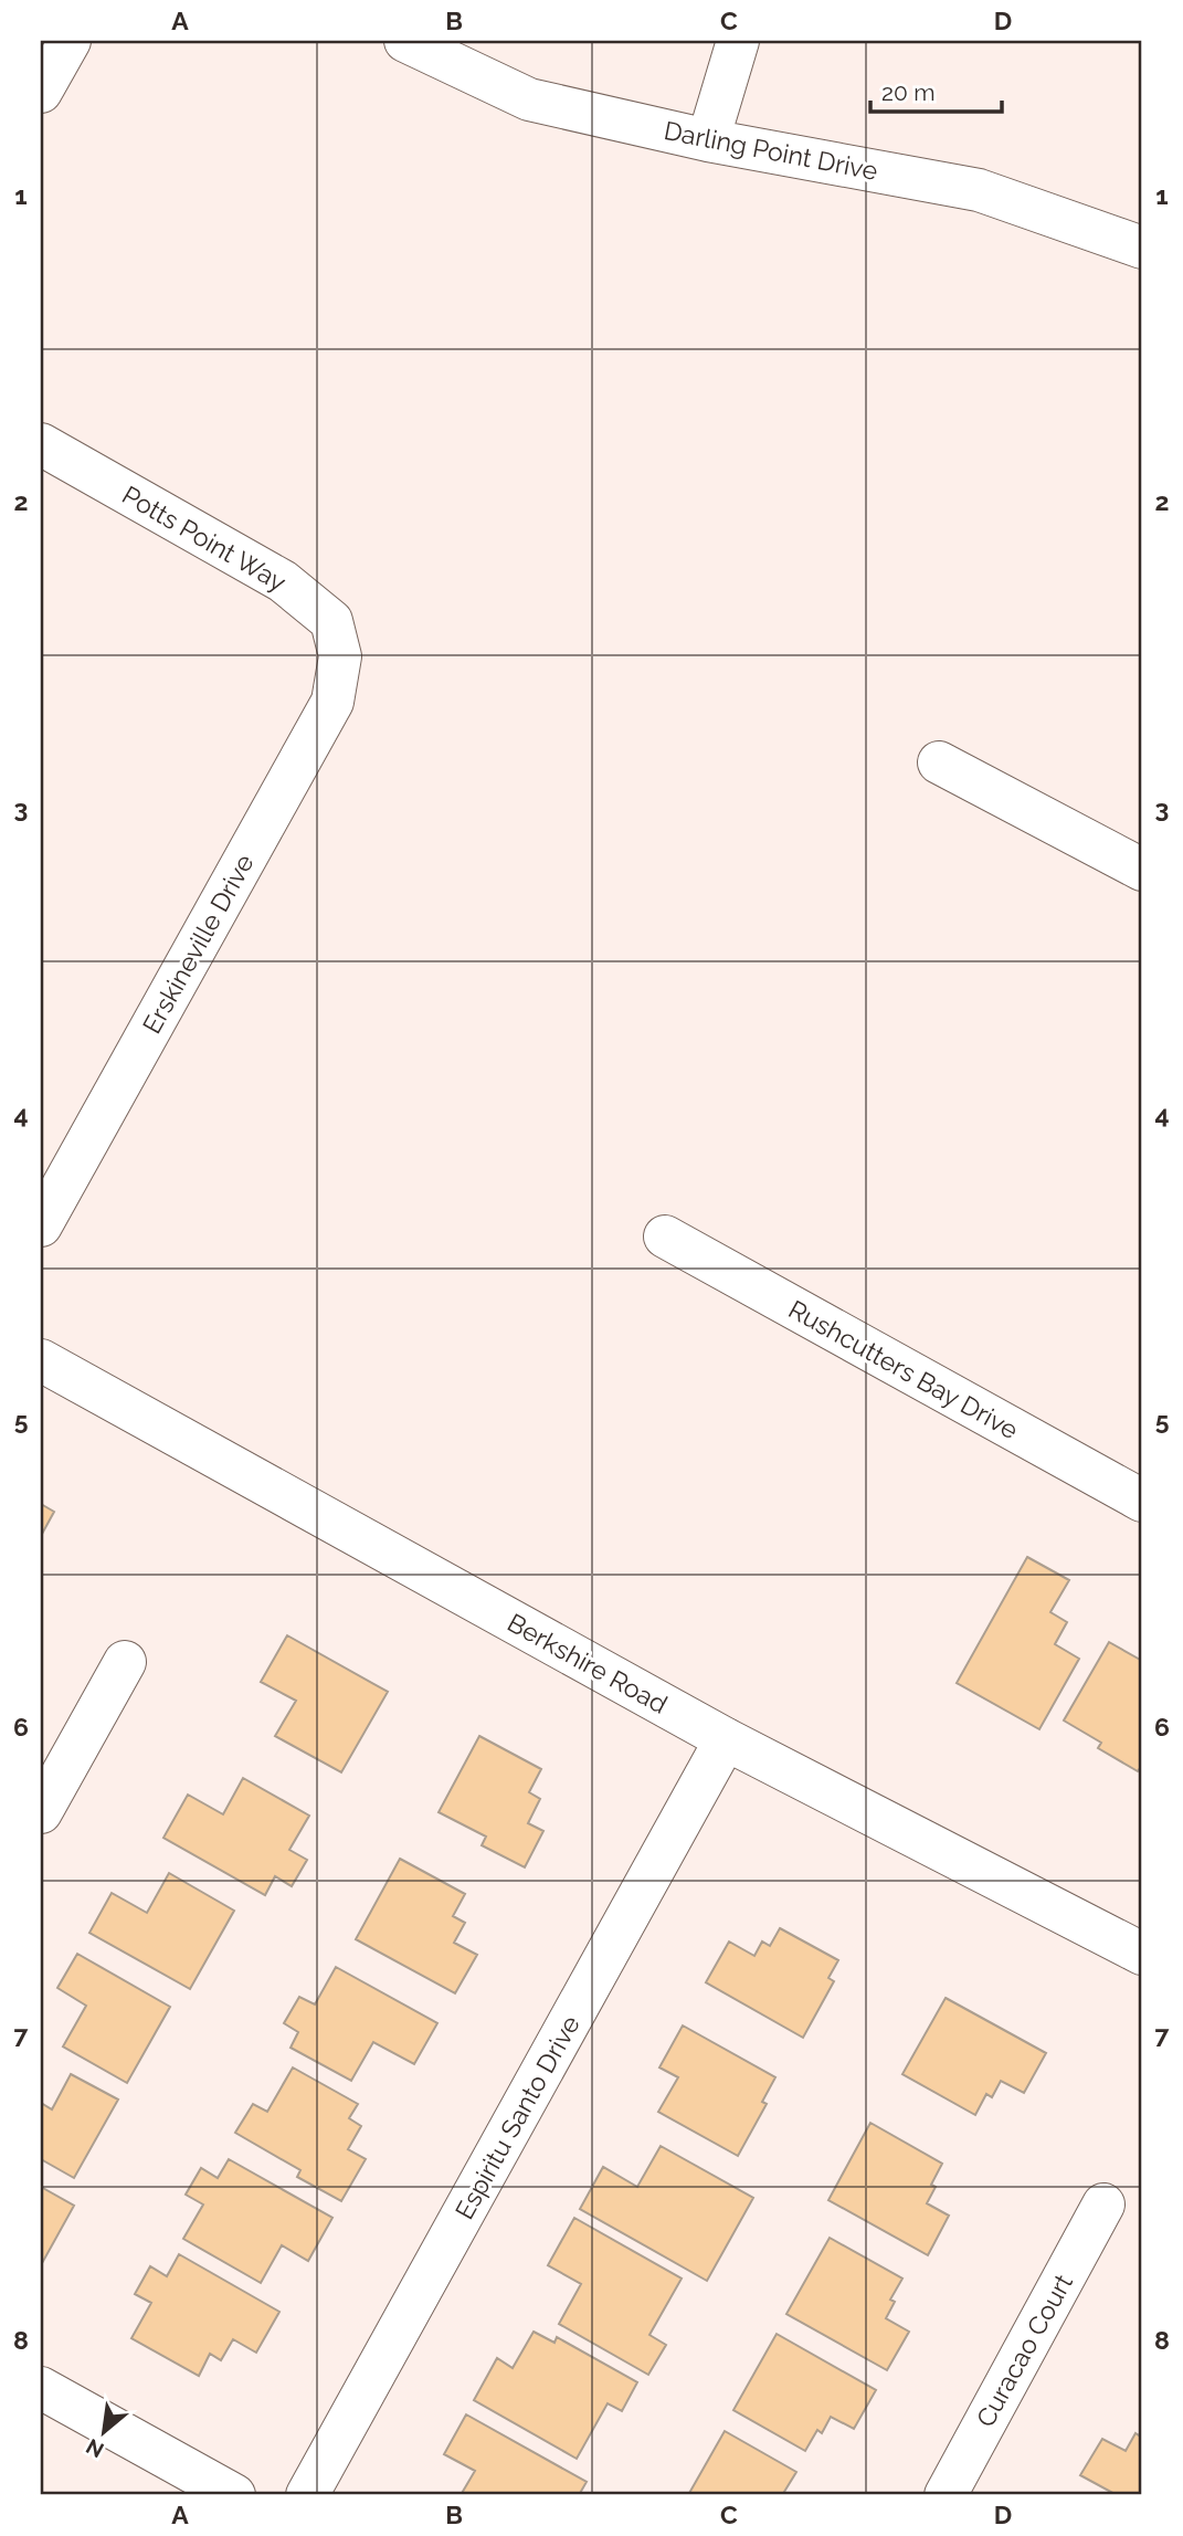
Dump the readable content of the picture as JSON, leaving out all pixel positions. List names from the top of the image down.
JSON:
{
  "streets": {
    "street": [
      "Darling Point Drive",
      "Potts Point Way",
      "Erskineville Drive",
      "Rushcutters Bay Drive",
      "Berkshire Road",
      "Espiritu Santo Drive",
      "Curacao Court"
    ]
  },
  "crossings": [
    ["Potts Point Way", "Erskineville Drive"],
    ["Berkshire Road", "Espiritu Santo Drive"]
  ],
  "scale_bar": "20 m",
  "north": "bottom left",
  "grid": {
    "columns": [
      "A",
      "B",
      "C",
      "D"
    ],
    "rows": [
      "1",
      "2",
      "3",
      "4",
      "5",
      "6",
      "7",
      "8"
    ]
  }
}
